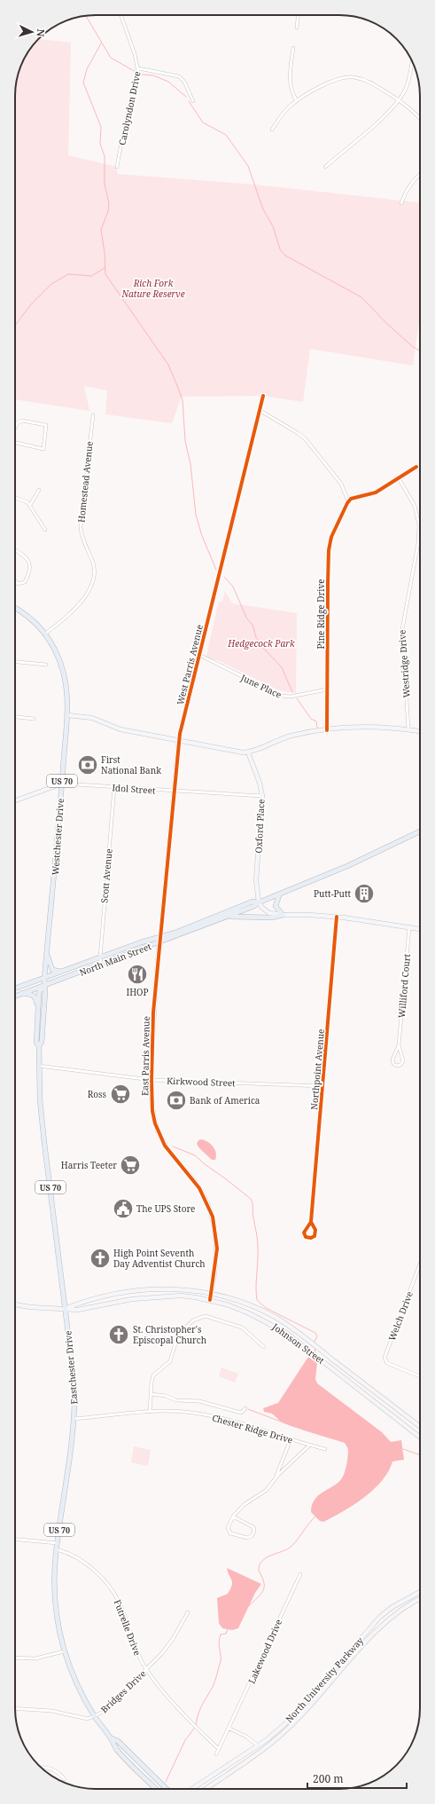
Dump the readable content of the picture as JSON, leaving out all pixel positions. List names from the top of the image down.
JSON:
{
  "streets": {
    "main road": [
      "West Parris Avenue",
      "US 70",
      "Idol Street",
      "Oxford Place",
      "Westchester Drive",
      "North Main Street",
      "East Parris Avenue",
      "Johnson Street",
      "Eastchester Drive",
      "North University Parkway"
    ],
    "street": [
      "Carolyndon Drive",
      "Homestead Avenue",
      "Pine Ridge Drive",
      "Westridge Drive",
      "June Place",
      "Scott Avenue",
      "Williford Court",
      "Northpoint Avenue",
      "Kirkwood Street",
      "Welch Drive",
      "Chester Ridge Drive",
      "Futrelle Drive",
      "Lakewood Drive",
      "Bridges Drive"
    ]
  },
  "crossings": [
    ["Homestead Avenue", "Westchester Drive"],
    ["Pine Ridge Drive", "June Place"],
    ["West Parris Avenue", "June Place"],
    ["West Parris Avenue", "Idol Street"],
    ["West Parris Avenue", "North Main Street"],
    ["West Parris Avenue", "East Parris Avenue"],
    ["Idol Street", "Oxford Place"],
    ["Idol Street", "Westchester Drive"],
    ["Idol Street", "Scott Avenue"],
    ["Oxford Place", "North Main Street"],
    ["Westchester Drive", "North Main Street"],
    ["Westchester Drive", "Eastchester Drive"],
    ["Scott Avenue", "North Main Street"],
    ["North Main Street", "East Parris Avenue"],
    ["North Main Street", "Eastchester Drive"],
    ["East Parris Avenue", "Kirkwood Street"],
    ["East Parris Avenue", "Johnson Street"],
    ["Northpoint Avenue", "Kirkwood Street"],
    ["Kirkwood Street", "Eastchester Drive"],
    ["Johnson Street", "Eastchester Drive"],
    ["Eastchester Drive", "Chester Ridge Drive"],
    ["Eastchester Drive", "Futrelle Drive"],
    ["Eastchester Drive", "Bridges Drive"],
    ["Futrelle Drive", "Lakewood Drive"],
    ["Futrelle Drive", "Bridges Drive"]
  ],
  "parks": ["Rich Fork Nature Reserve", "Hedgecock Park"],
  "places": {
    "bank": ["First National Bank", "Bank of America"],
    "building": ["Putt-Putt"],
    "restaurant": ["IHOP"],
    "supermarket": ["Ross", "Harris Teeter"],
    "public building": ["The UPS Store"],
    "church": ["High Point Seventh Day Adventist Church", "St. Christopher's Episcopal Church"]
  },
  "scale_bar": "200 m",
  "north": "right"
}
